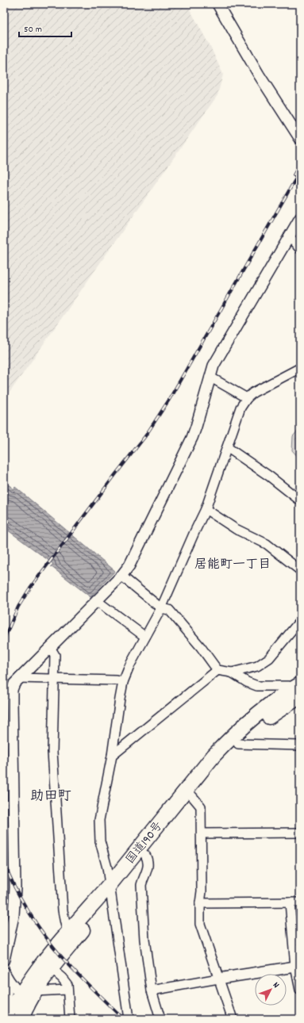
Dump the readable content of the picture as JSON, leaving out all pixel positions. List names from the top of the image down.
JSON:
{
  "streets": {
    "highway": ["国道190号"]
  },
  "districts": ["居能町一丁目", "助田町"],
  "scale_bar": "50 m",
  "north": "top right"
}
